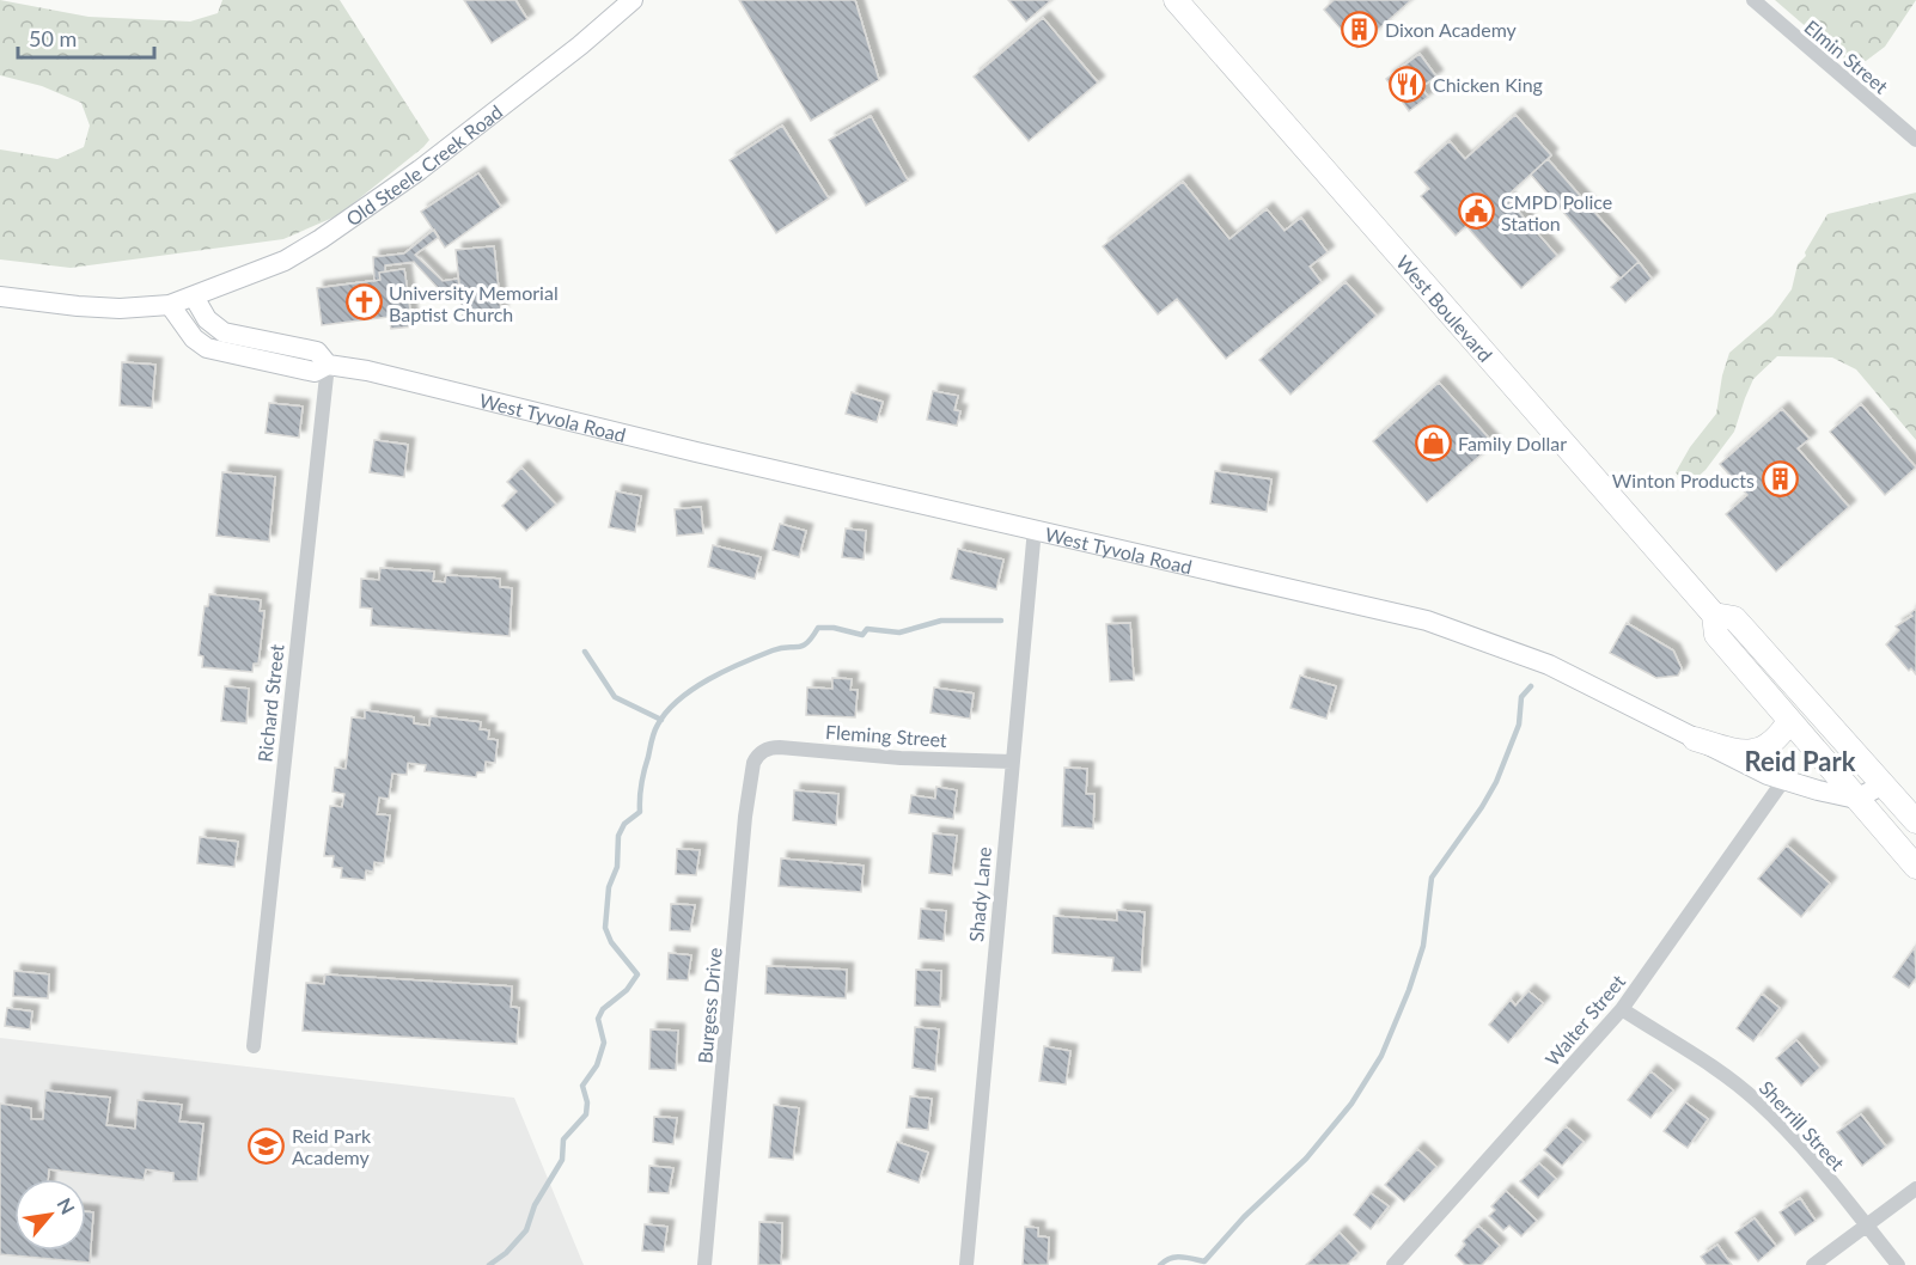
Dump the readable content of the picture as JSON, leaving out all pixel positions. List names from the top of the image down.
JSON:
{
  "streets": {
    "main road": ["West Boulevard"],
    "street": [
      "Elmin Street",
      "Old Steele Creek Road",
      "West Tyvola Road",
      "Richard Street",
      "Fleming Street",
      "Shady Lane",
      "Burgess Drive",
      "Walter Street",
      "Sherrill Street"
    ]
  },
  "crossings": [
    ["Old Steele Creek Road", "West Tyvola Road"],
    ["West Boulevard", "West Tyvola Road"],
    ["West Tyvola Road", "Richard Street"],
    ["West Tyvola Road", "Shady Lane"],
    ["West Tyvola Road", "Walter Street"],
    ["Fleming Street", "Shady Lane"],
    ["Fleming Street", "Burgess Drive"],
    ["Walter Street", "Sherrill Street"]
  ],
  "districts": ["Reid Park"],
  "places": {
    "building": ["Dixon Academy", "Winton Products"],
    "restaurant": ["Chicken King"],
    "public building": ["CMPD Police Station"],
    "church": ["University Memorial Baptist Church"],
    "shop": ["Family Dollar"],
    "school or university": ["Reid Park Academy"]
  },
  "scale_bar": "50 m",
  "north": "top right"
}
